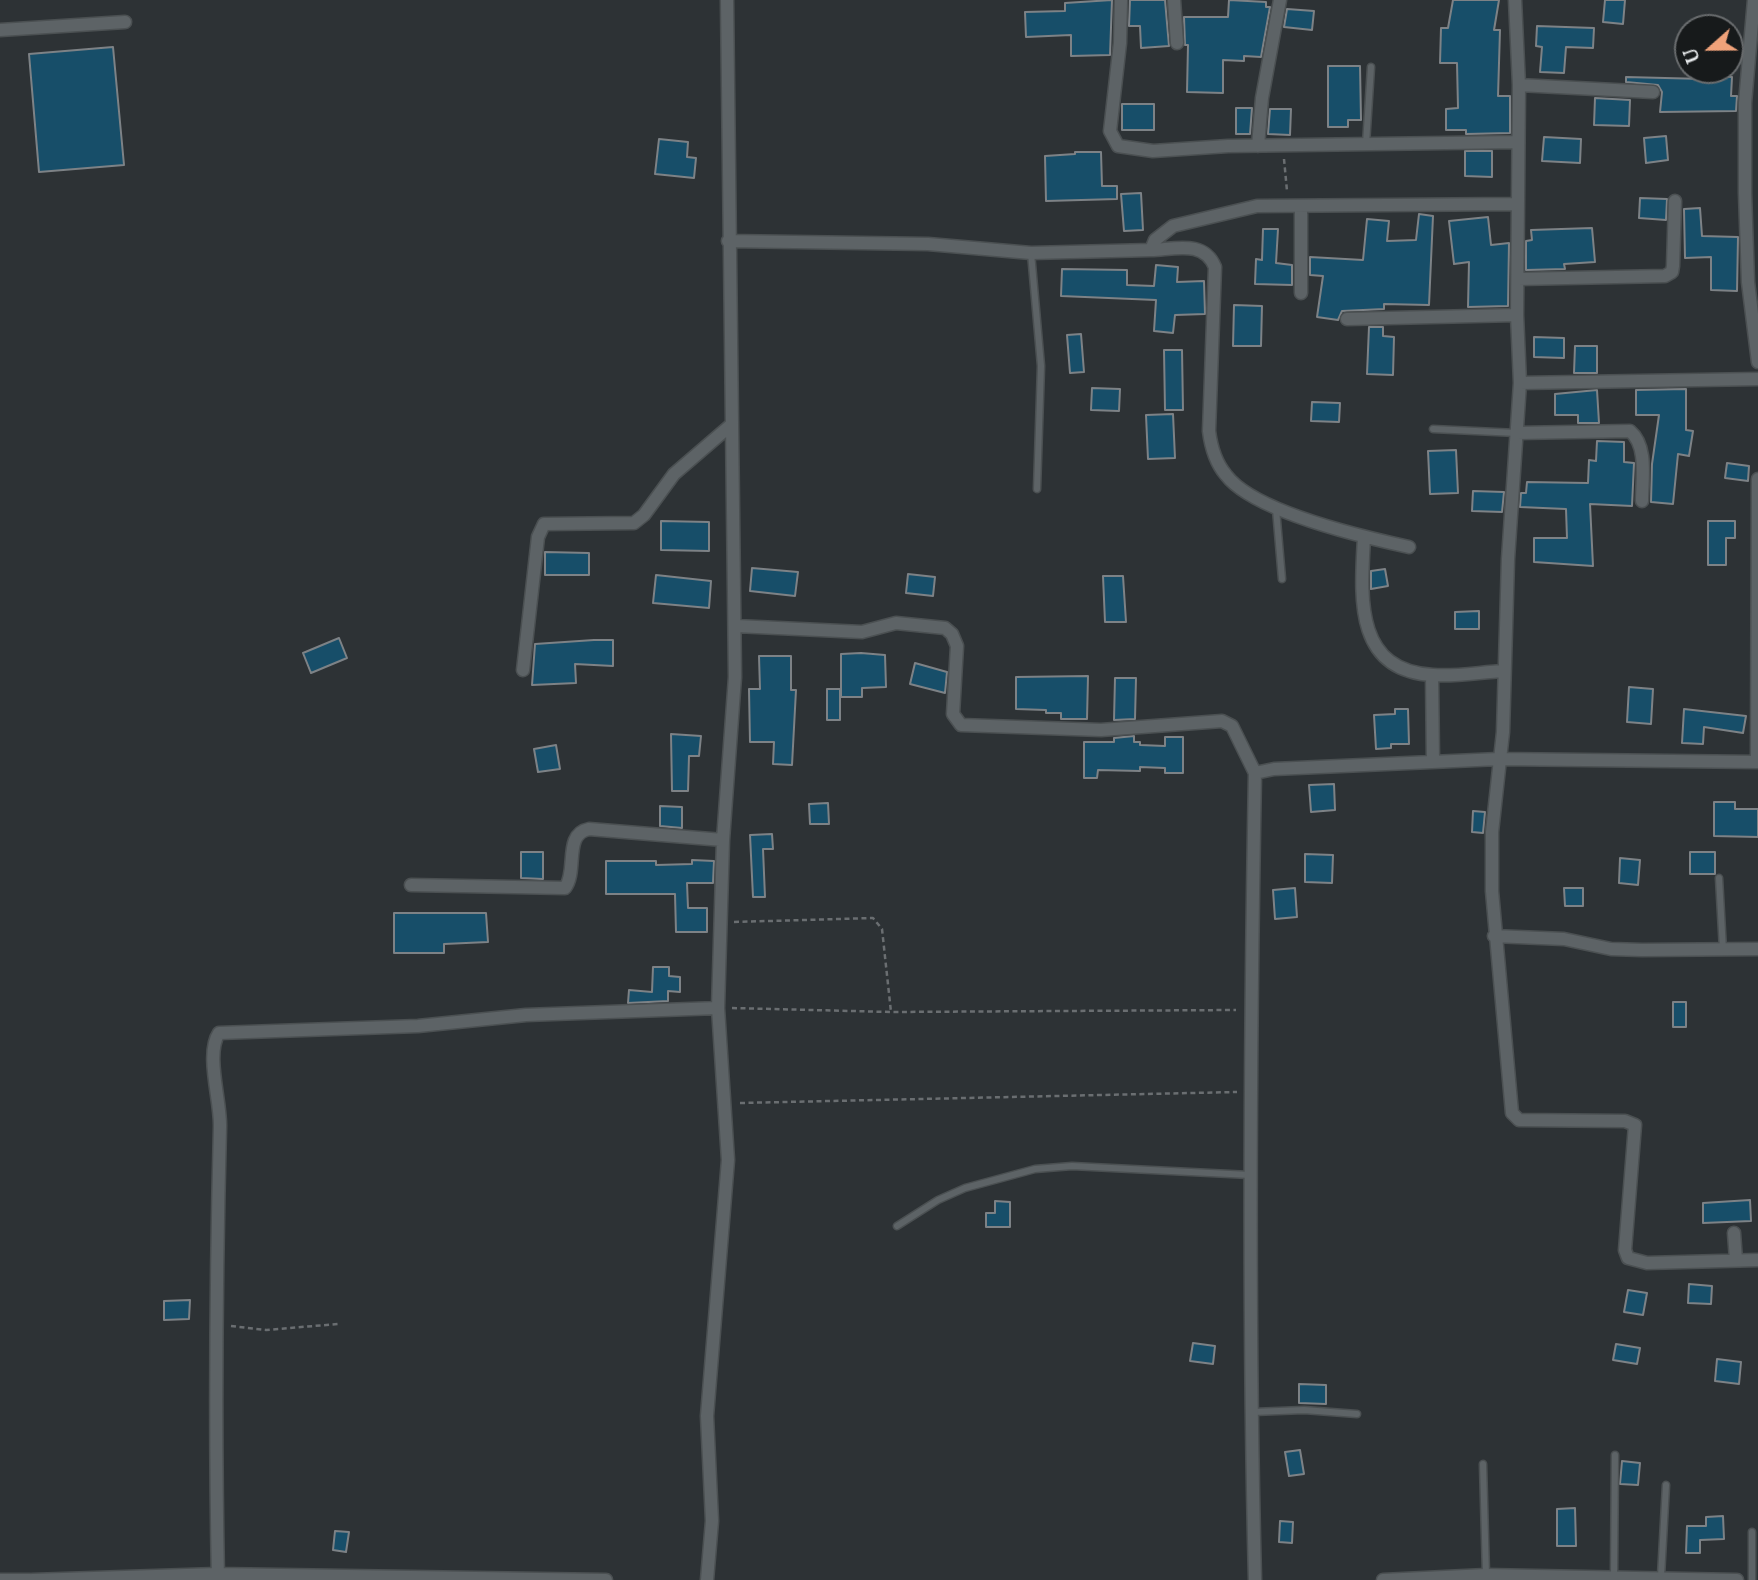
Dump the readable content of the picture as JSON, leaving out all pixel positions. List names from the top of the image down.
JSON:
{
  "north": "left"
}
